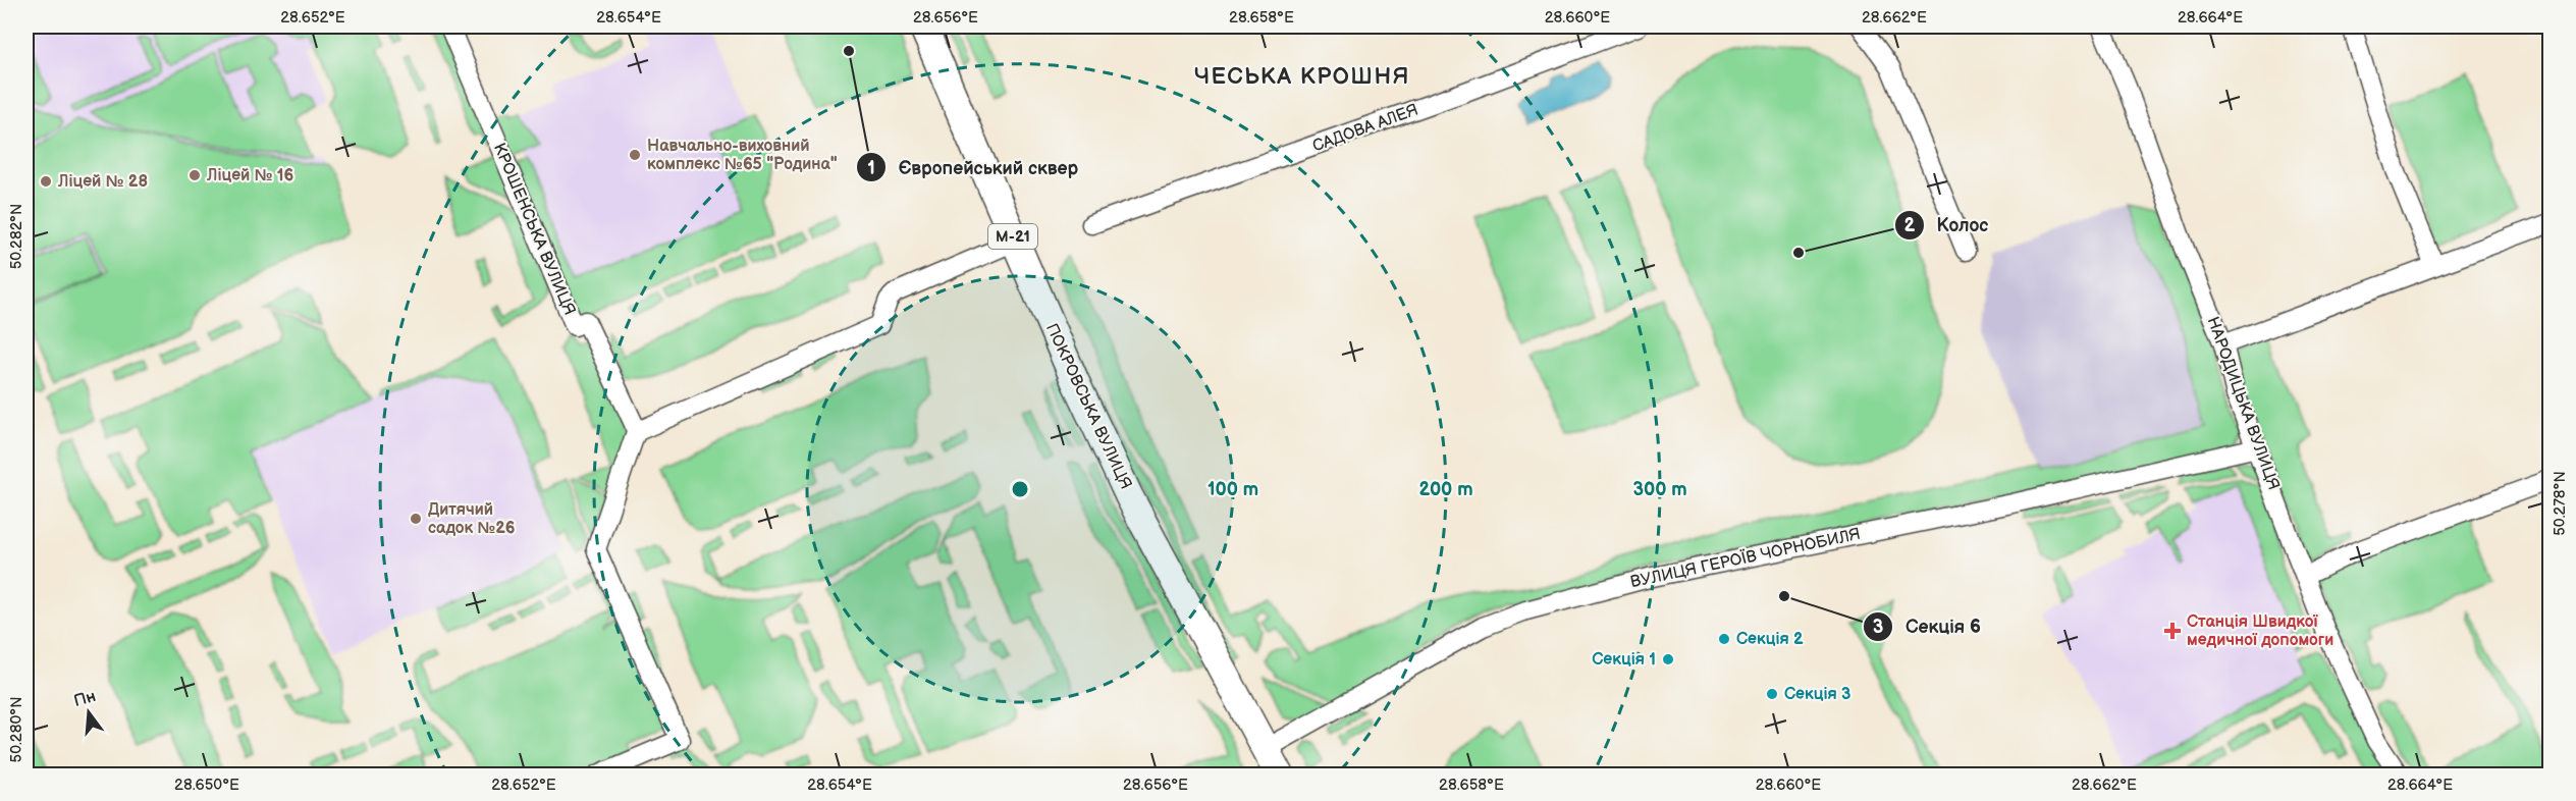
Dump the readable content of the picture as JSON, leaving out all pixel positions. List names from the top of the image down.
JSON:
{
  "streets": {
    "highway": ["М-21", "ПОКРОВСЬКА ВУЛИЦЯ"],
    "street": [
      "САДОВА АЛЕЯ",
      "КРОШЕНСЬКА ВУЛИЦЯ",
      "НАРОДИЦЬКА ВУЛИЦЯ",
      "ВУЛИЦЯ ГЕРОЇВ ЧОРНОБИЛЯ"
    ]
  },
  "crossings": [
    ["НАРОДИЦЬКА ВУЛИЦЯ", "ВУЛИЦЯ ГЕРОЇВ ЧОРНОБИЛЯ"],
    ["ПОКРОВСЬКА ВУЛИЦЯ", "ВУЛИЦЯ ГЕРОЇВ ЧОРНОБИЛЯ"]
  ],
  "districts": ["ЧЕСЬКА КРОШНЯ"],
  "places": {
    "other": [
      "Європейський сквер",
      "Навчально-виховний комплекс №65 \"Родина\"",
      "Ліцей № 16",
      "Ліцей № 28",
      "Колос",
      "Дитячий садок №26",
      "Секція 6",
      "Секція 2",
      "Секція 1",
      "Секція 3"
    ],
    "health": ["Станція Швидкої медичної допомоги"]
  },
  "north": "top",
  "coordinates": [
    "28.652°E",
    "28.654°E",
    "28.656°E",
    "28.658°E",
    "28.660°E",
    "28.662°E",
    "28.664°E",
    "50.282°N",
    "50.278°N",
    "50.280°N",
    "28.650°E"
  ],
  "rings": ["100 m", "200 m", "300 m"]
}
